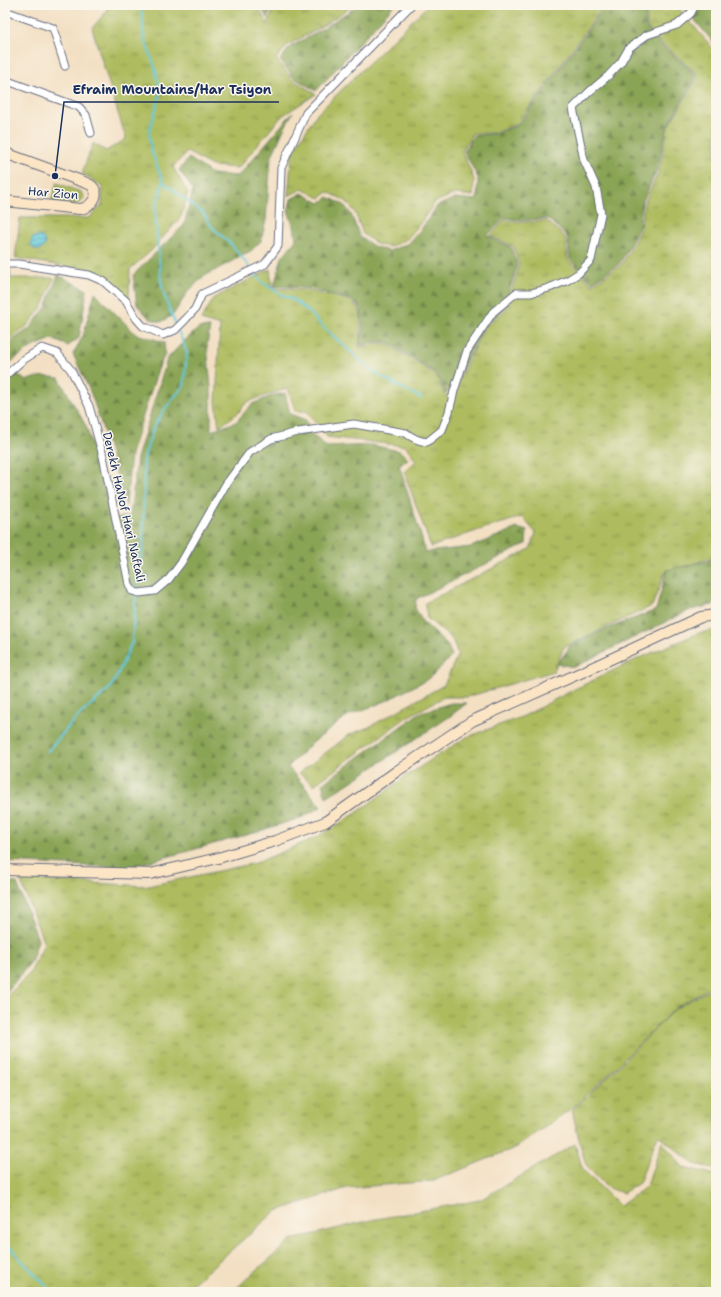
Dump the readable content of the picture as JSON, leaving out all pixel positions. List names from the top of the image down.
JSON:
{
  "streets": {
    "main road": ["Har Zion"],
    "street": ["Derekh HaNof Hari Naftali"]
  },
  "places": ["Efraim Mountains/Har Tsiyon"]
}
